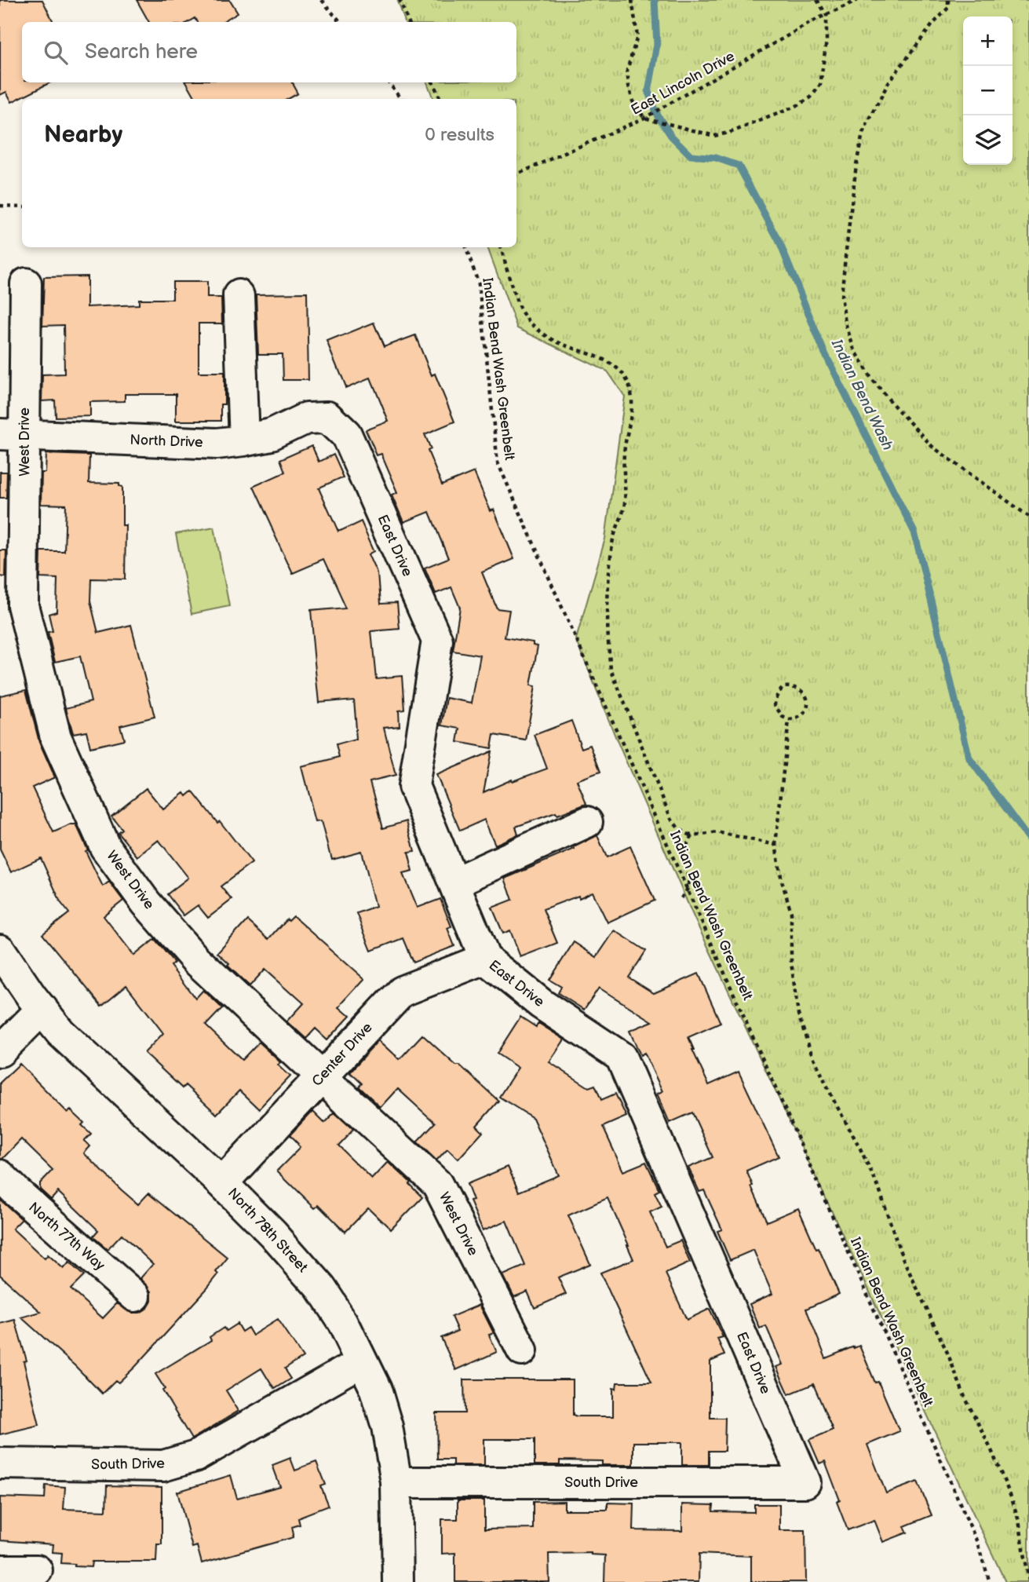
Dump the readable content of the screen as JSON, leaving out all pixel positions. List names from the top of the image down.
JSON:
{
  "streets": {
    "street": [
      "North Drive",
      "West Drive",
      "East Drive",
      "Center Drive",
      "North 78th Street",
      "North 77th Way",
      "South Drive"
    ],
    "path": ["East Lincoln Drive", "Indian Bend Wash Greenbelt"]
  },
  "crossings": [
    ["North Drive", "West Drive"],
    ["North Drive", "East Drive"],
    ["West Drive", "Center Drive"],
    ["East Drive", "Center Drive"],
    ["East Drive", "South Drive"],
    ["Center Drive", "North 78th Street"],
    ["North 78th Street", "South Drive"]
  ],
  "water": ["Indian Bend Wash"],
  "page": {
    "map_buttons": ["+", "−"],
    "search": "Search here",
    "heading": ["Nearby", "0 results"]
  }
}
